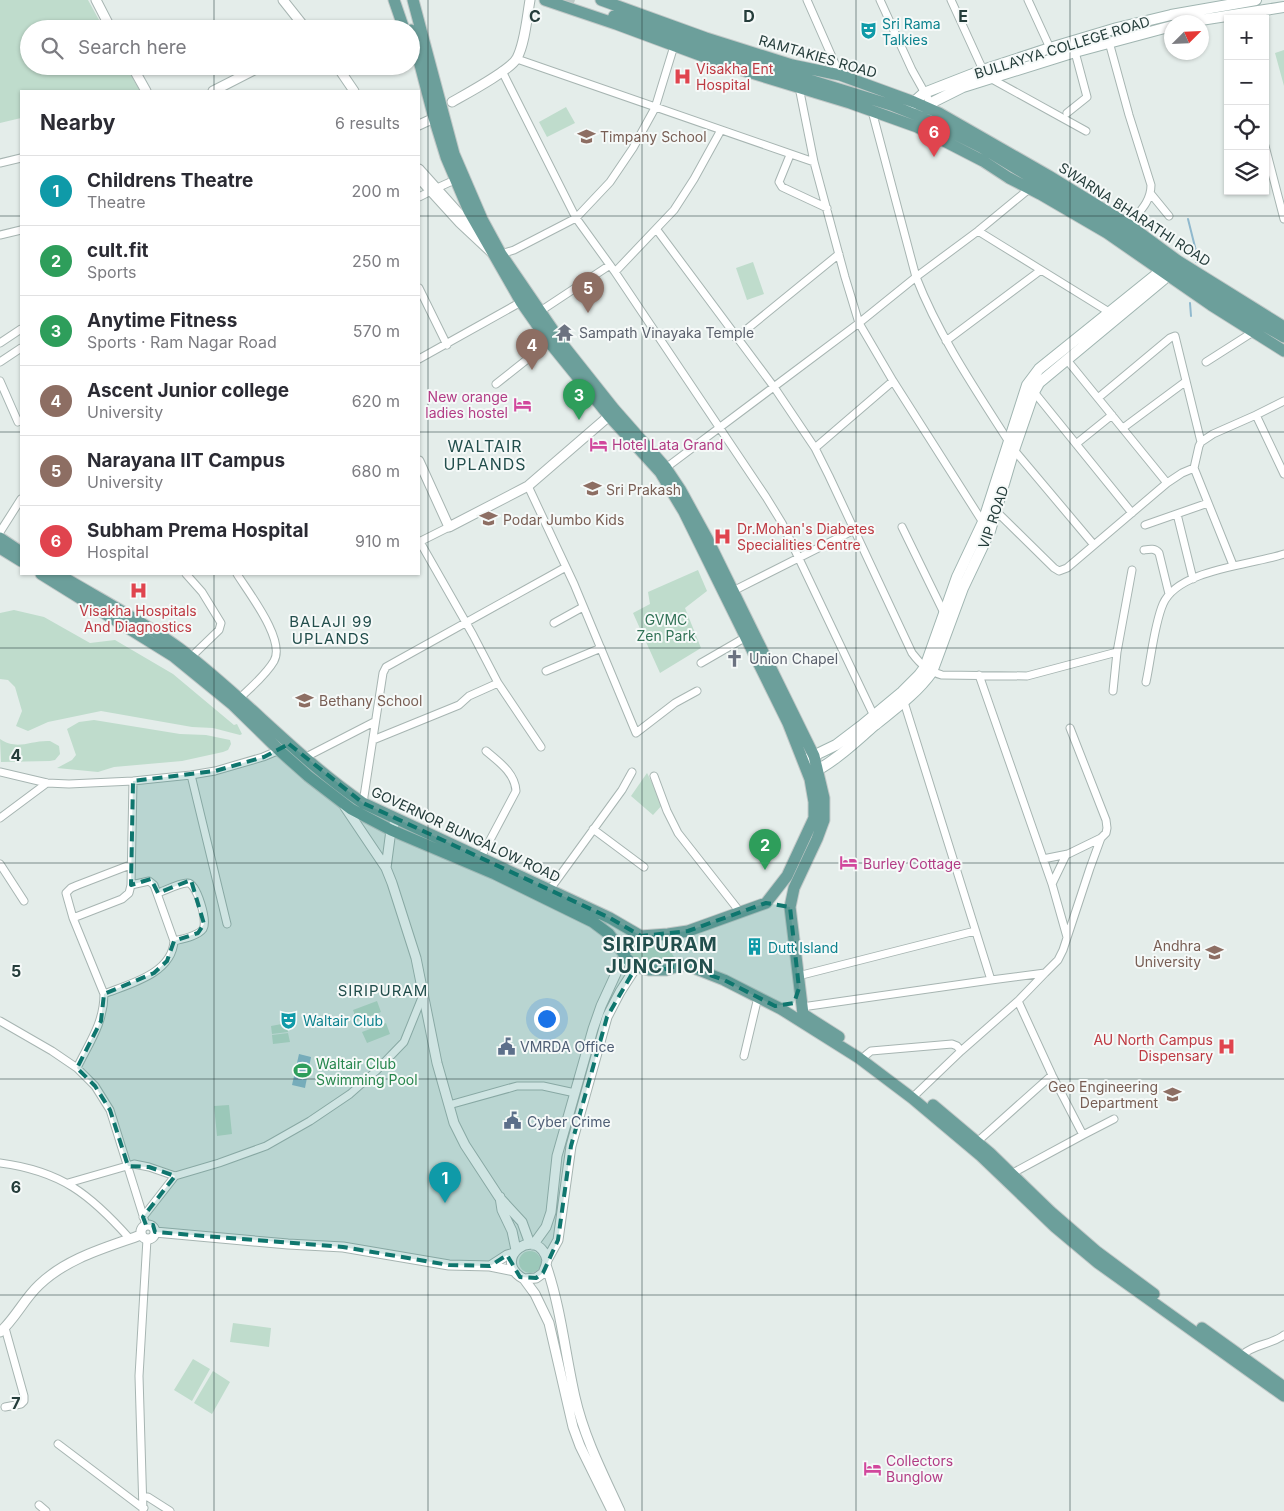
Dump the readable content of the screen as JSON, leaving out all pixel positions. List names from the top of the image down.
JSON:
{
  "streets": {
    "main road": [
      "BULLAYYA COLLEGE ROAD",
      "RAMTAKIES ROAD",
      "SWARNA BHARATHI ROAD",
      "VIP ROAD",
      "GOVERNOR BUNGALOW ROAD"
    ]
  },
  "crossings": [
    ["BULLAYYA COLLEGE ROAD", "RAMTAKIES ROAD"],
    ["BULLAYYA COLLEGE ROAD", "SWARNA BHARATHI ROAD"],
    ["RAMTAKIES ROAD", "SWARNA BHARATHI ROAD"],
    ["SWARNA BHARATHI ROAD", "VIP ROAD"]
  ],
  "districts": [
    "WALTAIR UPLANDS",
    "BALAJI 99 UPLANDS",
    "SIRIPURAM JUNCTION",
    "SIRIPURAM"
  ],
  "parks": ["GVMC Zen Park"],
  "places": {
    "theatre": ["Sri Rama Talkies", "Waltair Club"],
    "hospital": [
      "Visakha Ent Hospital",
      "Dr.Mohan's Diabetes Specialities Centre",
      "Visakha Hospitals And Diagnostics",
      "AU North Campus Dispensary"
    ],
    "school or university": [
      "Timpany School",
      "Sri Prakash",
      "Podar Jumbo Kids",
      "Bethany School",
      "Andhra University",
      "Geo Engineering Department"
    ],
    "temple": ["Sampath Vinayaka Temple"],
    "hotel": [
      "New orange ladies hostel",
      "Hotel Lata Grand",
      "Burley Cottage",
      "Collectors Bunglow"
    ],
    "church": ["Union Chapel"],
    "building": ["Dutt Island"],
    "public building": ["VMRDA Office", "Cyber Crime"],
    "sports": ["Waltair Club Swimming Pool"]
  },
  "north": "top right",
  "page": {
    "map_buttons": ["+", "−"],
    "search": "Search here",
    "heading": ["Nearby", "6 results"],
    "pins": [
      "6",
      "5",
      "4",
      "3",
      "2",
      "1"
    ],
    "list": [
      {
        "mark": "1",
        "name": "Childrens Theatre",
        "note": "Theatre",
        "value": "200 m"
      },
      {
        "mark": "2",
        "name": "cult.fit",
        "note": "Sports",
        "value": "250 m"
      },
      {
        "mark": "3",
        "name": "Anytime Fitness",
        "note": "Sports · Ram Nagar Road",
        "value": "570 m"
      },
      {
        "mark": "4",
        "name": "Ascent Junior college",
        "note": "University",
        "value": "620 m"
      },
      {
        "mark": "5",
        "name": "Narayana IIT Campus",
        "note": "University",
        "value": "680 m"
      },
      {
        "mark": "6",
        "name": "Subham Prema Hospital",
        "note": "Hospital",
        "value": "910 m"
      }
    ]
  },
  "grid": {
    "columns": ["C", "D", "E"],
    "rows": [
      "4",
      "5",
      "6",
      "7"
    ]
  }
}
